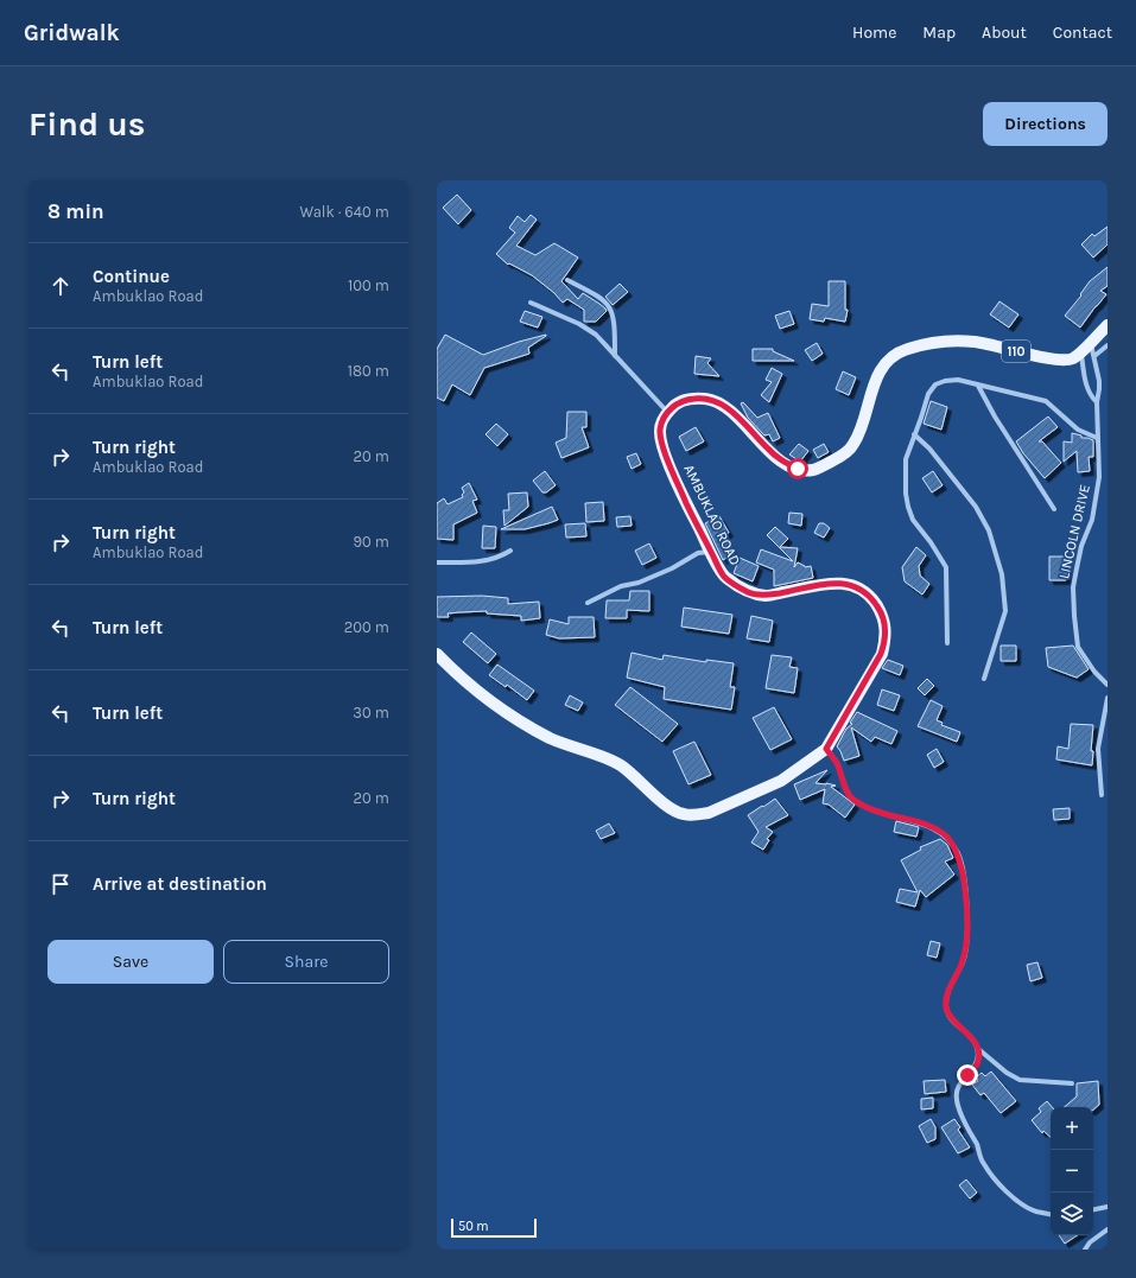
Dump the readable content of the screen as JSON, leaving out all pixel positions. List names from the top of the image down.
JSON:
{
  "streets": {
    "main road": ["110", "AMBUKLAO ROAD"],
    "street": ["LINCOLN DRIVE"]
  },
  "crossings": [
    ["110", "AMBUKLAO ROAD"],
    ["110", "LINCOLN DRIVE"]
  ],
  "scale_bar": "50 m",
  "page": {
    "header": "Gridwalk",
    "nav": [
      "Home",
      "Map",
      "About",
      "Contact"
    ],
    "buttons": [
      "Directions",
      ["Save", "Share"]
    ],
    "title": "Find us",
    "heading": ["8 min", "Walk · 640 m"],
    "list": [
      ["Continue", "Ambuklao Road", "100 m"],
      ["Turn left", "Ambuklao Road", "180 m"],
      ["Turn right", "Ambuklao Road", "20 m"],
      ["Turn right", "Ambuklao Road", "90 m"],
      ["Turn left", "200 m"],
      ["Turn left", "30 m"],
      ["Turn right", "20 m"],
      "Arrive at destination"
    ],
    "map_buttons": ["+", "−"],
    "scale": "50 m"
  }
}
